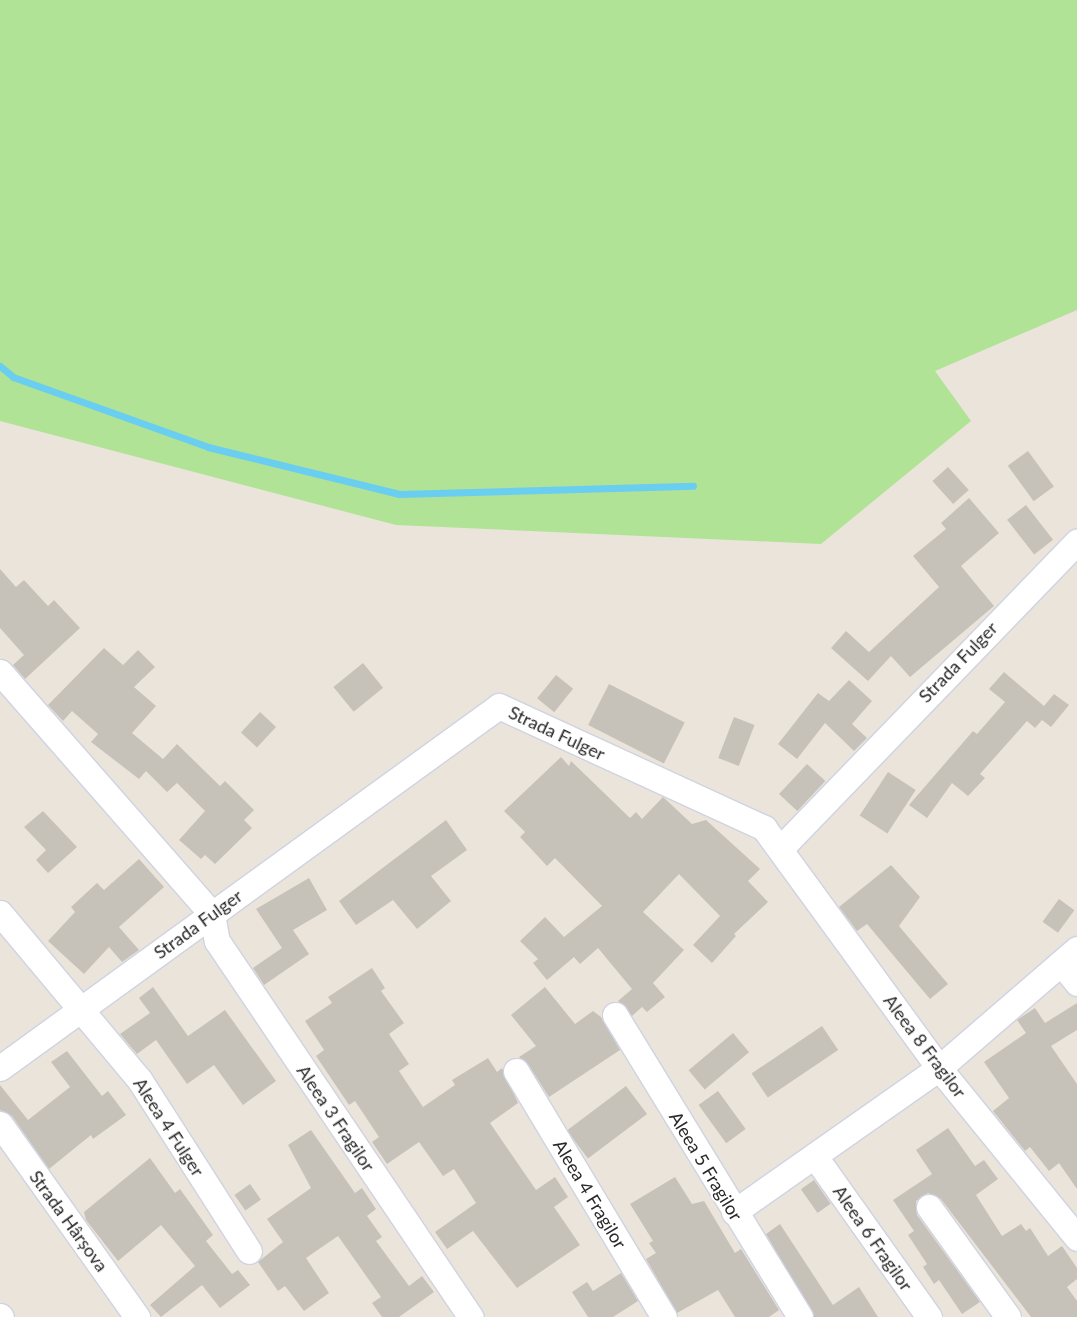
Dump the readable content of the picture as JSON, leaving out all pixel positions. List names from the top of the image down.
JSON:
{
  "streets": {
    "street": [
      "Strada Fulger",
      "Aleea 8 Fragilor",
      "Aleea 3 Fragilor",
      "Aleea 4 Fulger",
      "Aleea 5 Fragilor",
      "Aleea 4 Fragilor",
      "Strada Hârșova",
      "Aleea 6 Fragilor"
    ]
  },
  "crossings": [
    ["Strada Fulger", "Aleea 8 Fragilor"],
    ["Strada Fulger", "Aleea 3 Fragilor"],
    ["Strada Fulger", "Aleea 4 Fulger"]
  ]
}
